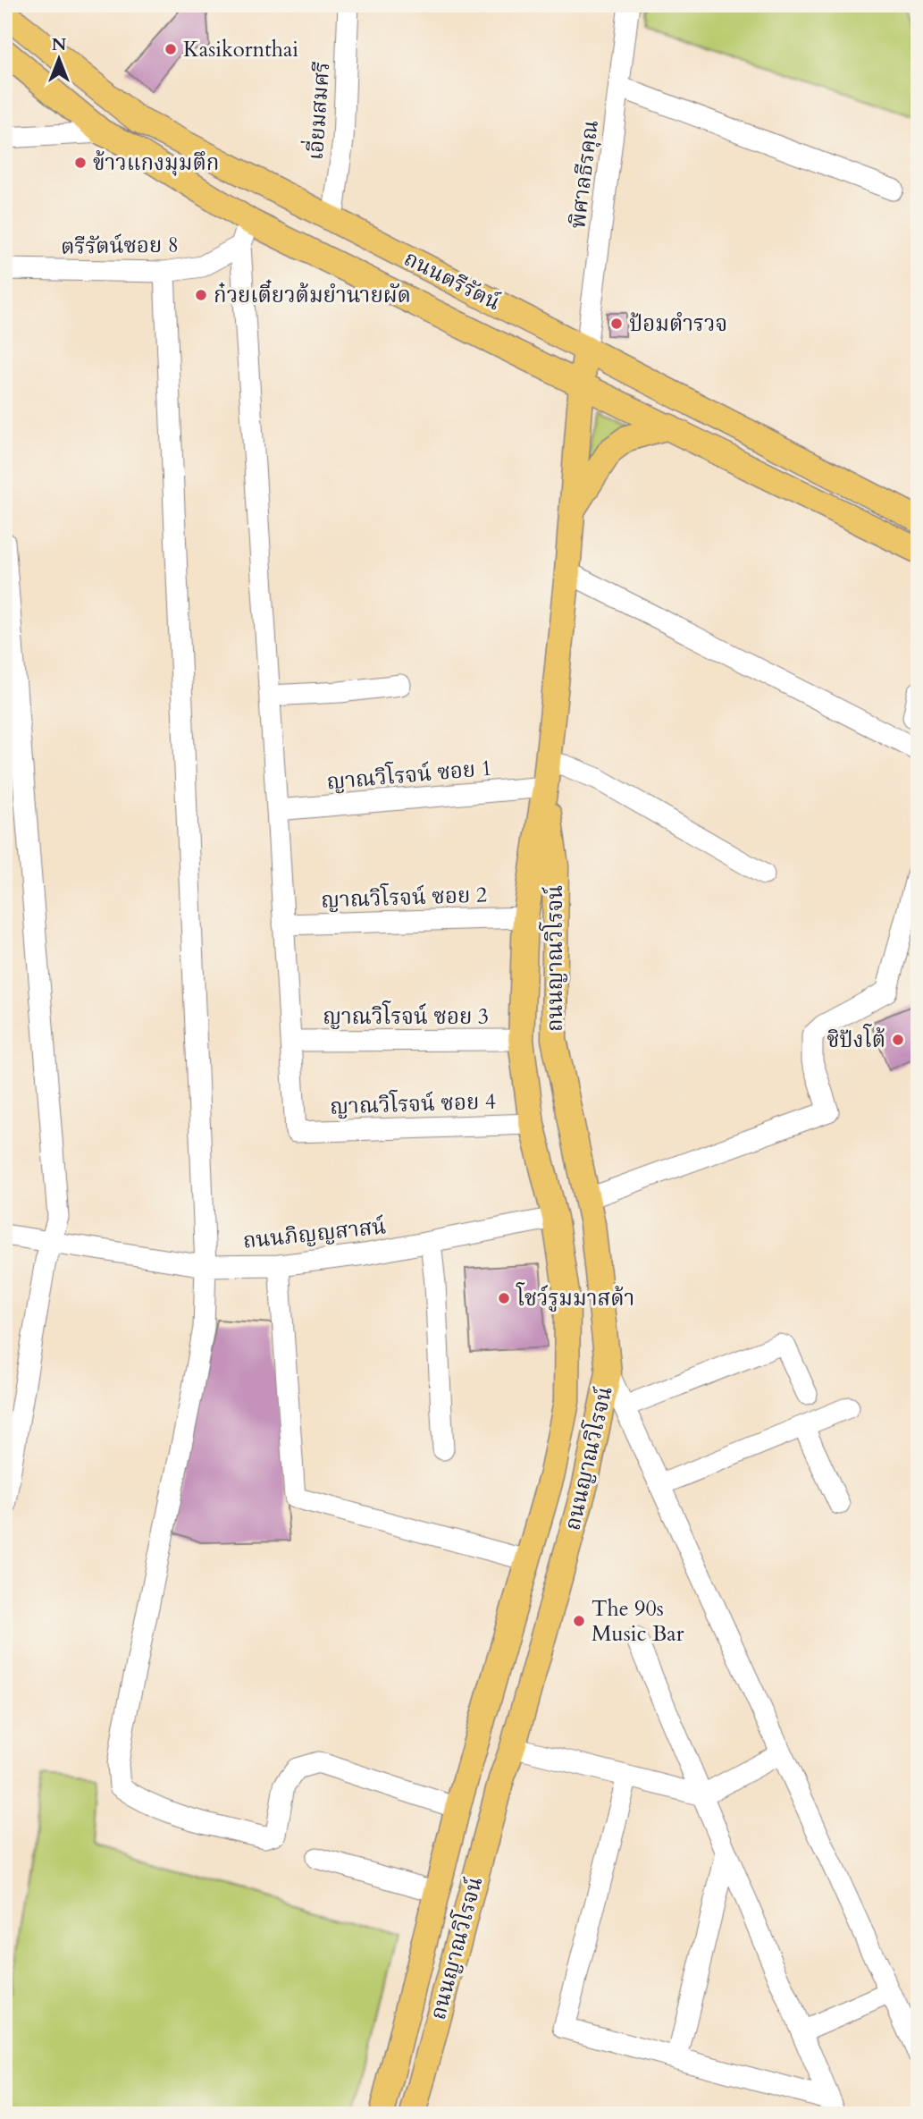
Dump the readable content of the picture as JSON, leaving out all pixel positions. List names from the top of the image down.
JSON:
{
  "streets": {
    "main road": ["ถนนตรีรัตน์", "ถนนญาณวิโรจน์"],
    "street": [
      "เอี่ยมสมศรี",
      "พิศาลธีรคุณ",
      "ตรีรัตน์ซอย 8",
      "ญาณวิโรจน์ ซอย 1",
      "ญาณวิโรจน์ ซอย 2",
      "ญาณวิโรจน์ ซอย 3",
      "ญาณวิโรจน์ ซอย 4",
      "ถนนภิญญสาสน์"
    ]
  },
  "crossings": [
    ["เอี่ยมสมศรี", "ถนนตรีรัตน์"],
    ["พิศาลธีรคุณ", "ถนนตรีรัตน์"],
    ["พิศาลธีรคุณ", "ถนนญาณวิโรจน์"],
    ["ถนนตรีรัตน์", "ถนนญาณวิโรจน์"],
    ["ญาณวิโรจน์ ซอย 1", "ถนนญาณวิโรจน์"],
    ["ญาณวิโรจน์ ซอย 2", "ถนนญาณวิโรจน์"],
    ["ถนนญาณวิโรจน์", "ญาณวิโรจน์ ซอย 3"],
    ["ถนนญาณวิโรจน์", "ญาณวิโรจน์ ซอย 4"],
    ["ถนนญาณวิโรจน์", "ถนนภิญญสาสน์"],
    ["ญาณวิโรจน์ ซอย 3", "ญาณวิโรจน์ ซอย 4"]
  ],
  "places": [
    "Kasikornthai",
    "ข้าวแกงมุมตึก",
    "ก๋วยเตี๋ยวต้มยำนายผัด",
    "ป้อมตำรวจ",
    "ชิปังโต้",
    "โชว์รูมมาสด้า",
    "The 90s Music Bar"
  ],
  "north": "top"
}
